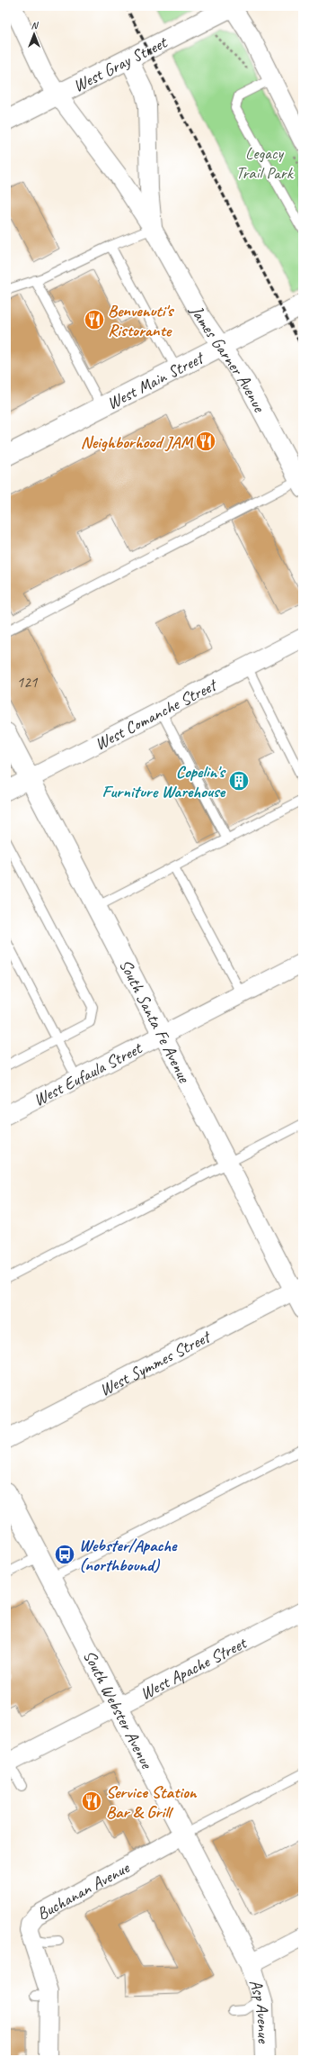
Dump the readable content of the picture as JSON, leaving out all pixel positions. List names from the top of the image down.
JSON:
{
  "streets": {
    "street": [
      "West Gray Street",
      "James Garner Avenue",
      "West Main Street",
      "West Comanche Street",
      "South Santa Fe Avenue",
      "West Eufaula Street",
      "West Symmes Street",
      "West Apache Street",
      "South Webster Avenue",
      "Buchanan Avenue",
      "Asp Avenue"
    ]
  },
  "crossings": [
    ["West Gray Street", "James Garner Avenue"],
    ["James Garner Avenue", "West Main Street"],
    ["West Comanche Street", "South Santa Fe Avenue"],
    ["South Santa Fe Avenue", "West Eufaula Street"],
    ["South Santa Fe Avenue", "West Symmes Street"],
    ["West Apache Street", "South Webster Avenue"],
    ["South Webster Avenue", "Buchanan Avenue"],
    ["South Webster Avenue", "Asp Avenue"]
  ],
  "parks": ["Legacy Trail Park"],
  "places": {
    "restaurant": ["Benvenuti's Ristorante", "Neighborhood JAM", "Service Station Bar & Grill"],
    "building": ["Copelin's Furniture Warehouse"],
    "bus stop": ["Webster/Apache (northbound)"]
  },
  "house_numbers": ["121"],
  "north": "top"
}
